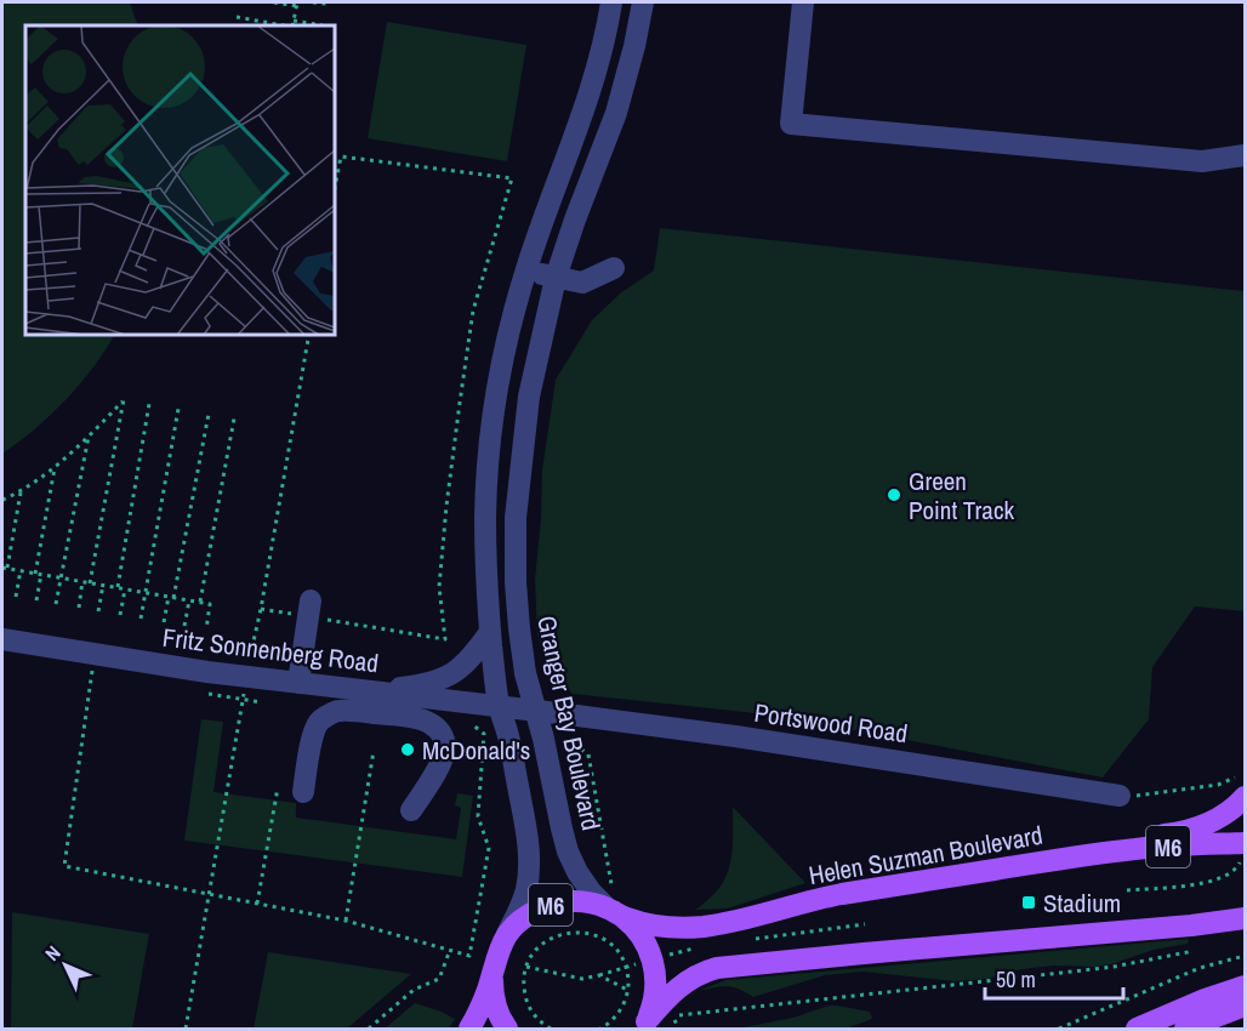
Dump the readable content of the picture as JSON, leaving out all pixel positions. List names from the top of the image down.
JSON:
{
  "streets": {
    "main road": ["M6", "Helen Suzman Boulevard"],
    "street": ["Fritz Sonnenberg Road", "Granger Bay Boulevard", "Portswood Road"]
  },
  "crossings": [
    ["Fritz Sonnenberg Road", "Granger Bay Boulevard"],
    ["Fritz Sonnenberg Road", "Portswood Road"],
    ["Granger Bay Boulevard", "Portswood Road"],
    ["Granger Bay Boulevard", "Helen Suzman Boulevard"]
  ],
  "places": {
    "other": ["Green Point Track", "McDonald's"],
    "transit": ["Stadium"]
  },
  "scale_bar": "50 m",
  "north": "top left"
}
